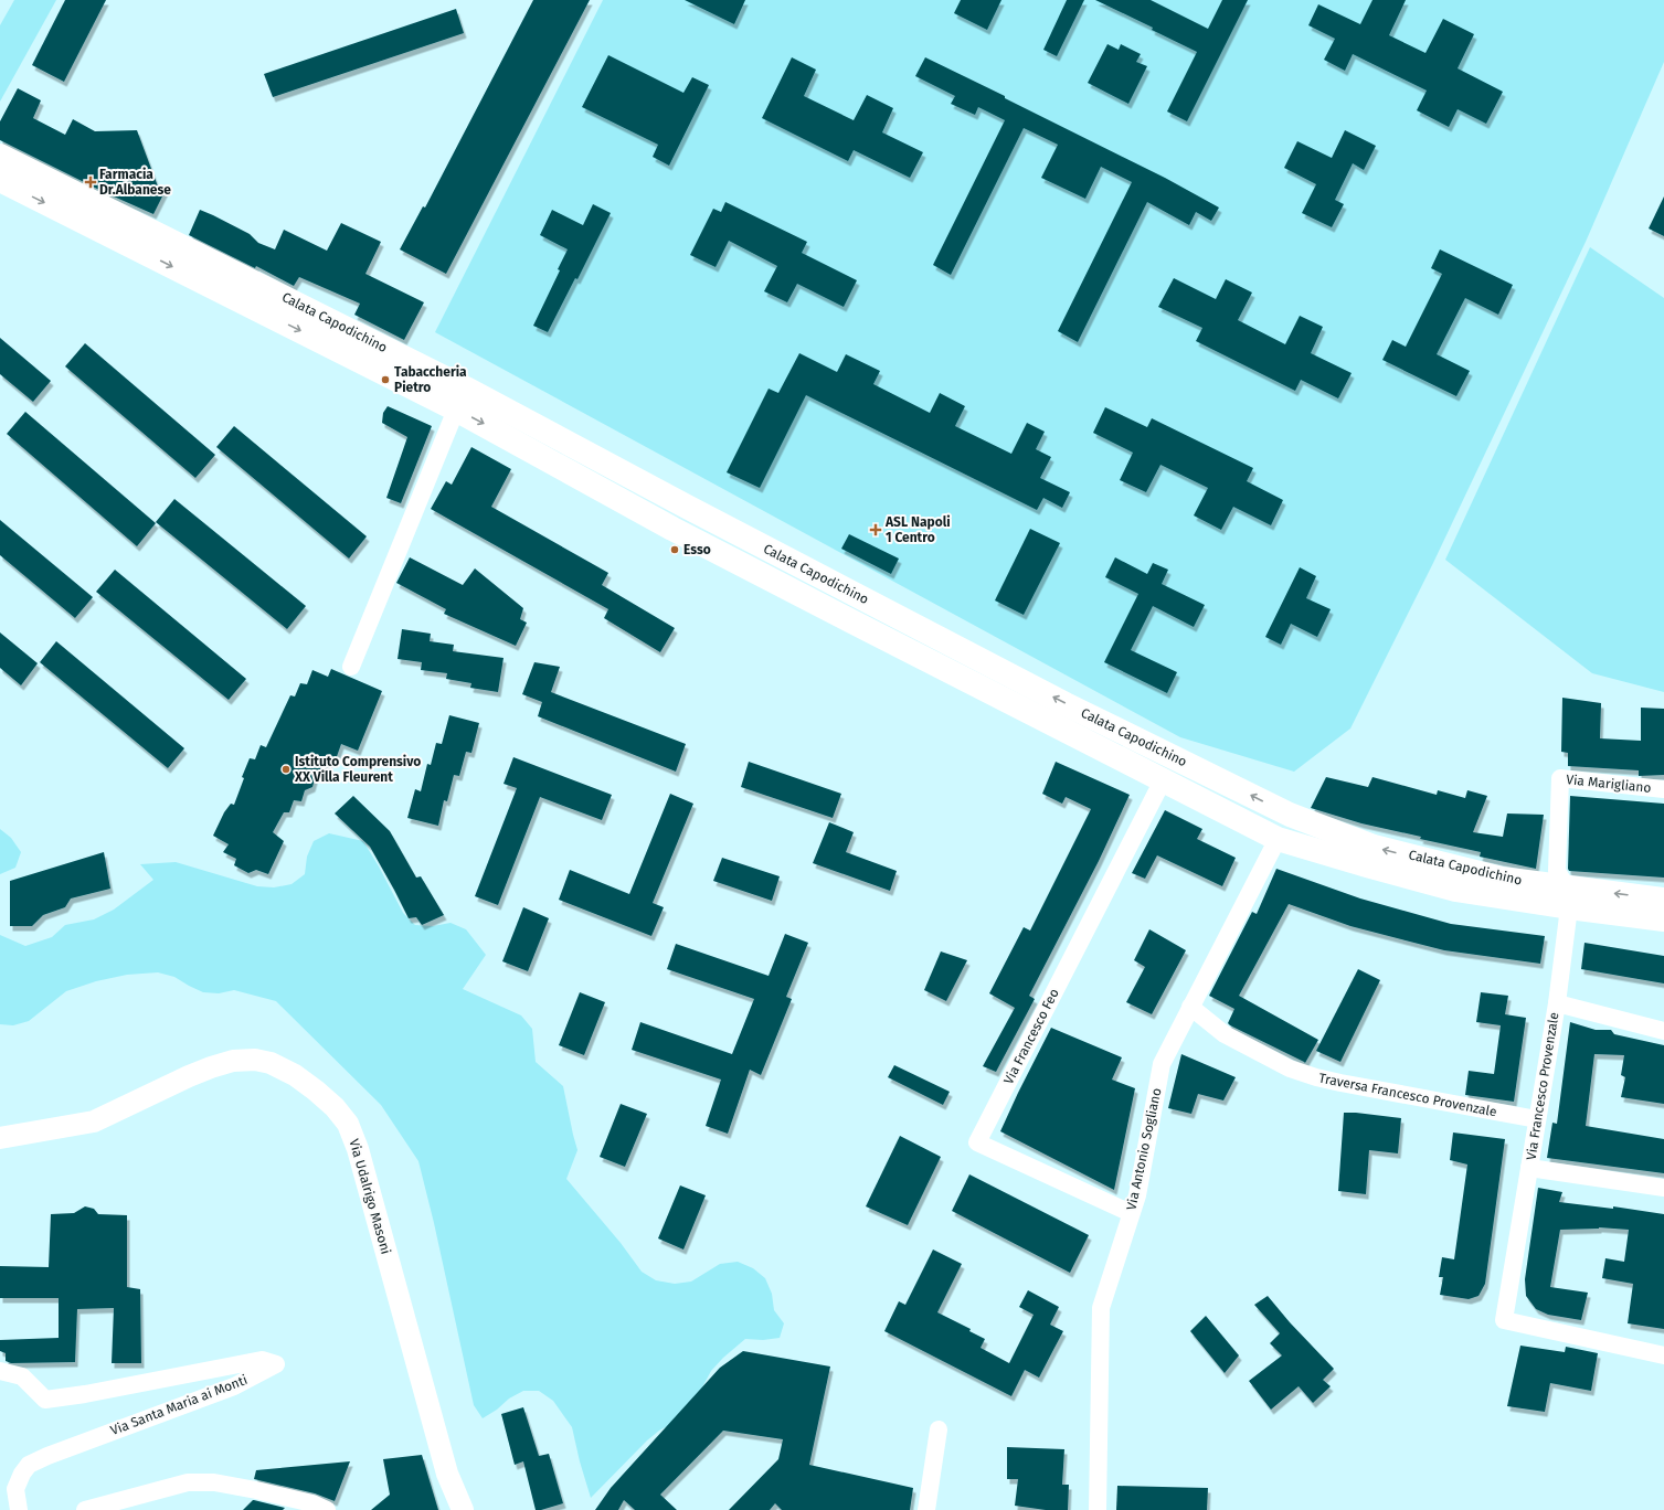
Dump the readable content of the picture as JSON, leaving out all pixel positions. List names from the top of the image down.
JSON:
{
  "streets": {
    "main road": ["Calata Capodichino", "Via Antonio Sogliano"],
    "street": [
      "Via Marigliano",
      "Via Francesco Feo",
      "Via Francesco Provenzale",
      "Traversa Francesco Provenzale",
      "Via Udalrigo Masoni",
      "Via Santa Maria ai Monti"
    ]
  },
  "crossings": [
    ["Calata Capodichino", "Via Marigliano"],
    ["Calata Capodichino", "Via Francesco Feo"],
    ["Calata Capodichino", "Via Francesco Provenzale"],
    ["Calata Capodichino", "Via Antonio Sogliano"],
    ["Via Marigliano", "Via Francesco Provenzale"],
    ["Via Francesco Feo", "Via Antonio Sogliano"],
    ["Via Francesco Provenzale", "Traversa Francesco Provenzale"],
    ["Traversa Francesco Provenzale", "Via Antonio Sogliano"]
  ],
  "places": {
    "health": ["Farmacia Dr.Albanese", "ASL Napoli 1 Centro"],
    "other": ["Tabaccheria Pietro", "Esso", "Istituto Comprensivo XX Villa Fleurent"]
  }
}
